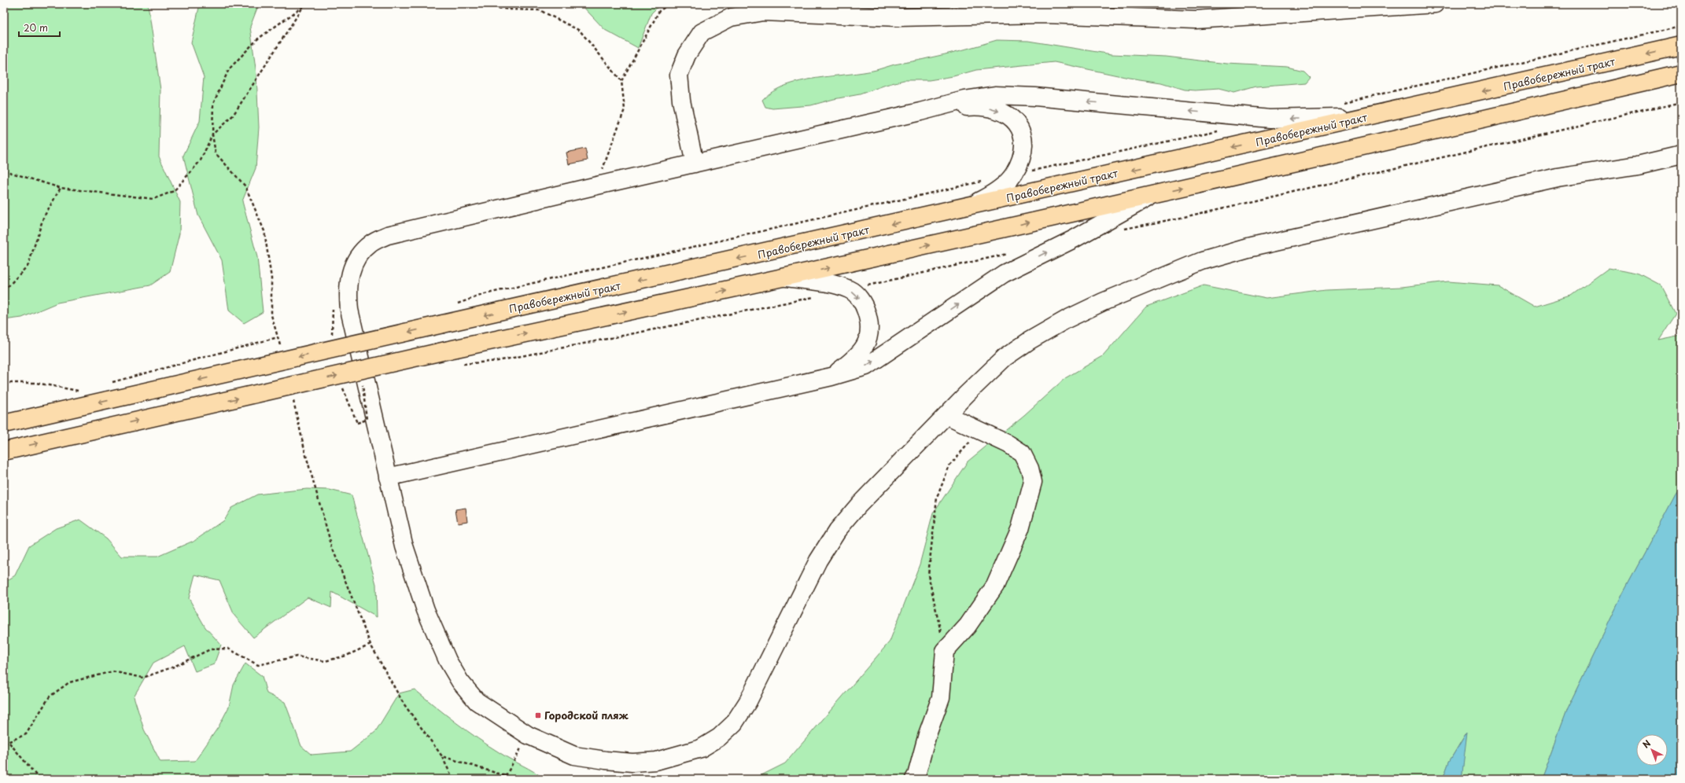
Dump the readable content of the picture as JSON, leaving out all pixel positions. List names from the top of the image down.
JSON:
{
  "streets": {
    "highway": ["Правобережный тракт"]
  },
  "places": {
    "transit": ["Городской пляж"]
  },
  "scale_bar": "20 m",
  "north": "top left"
}
